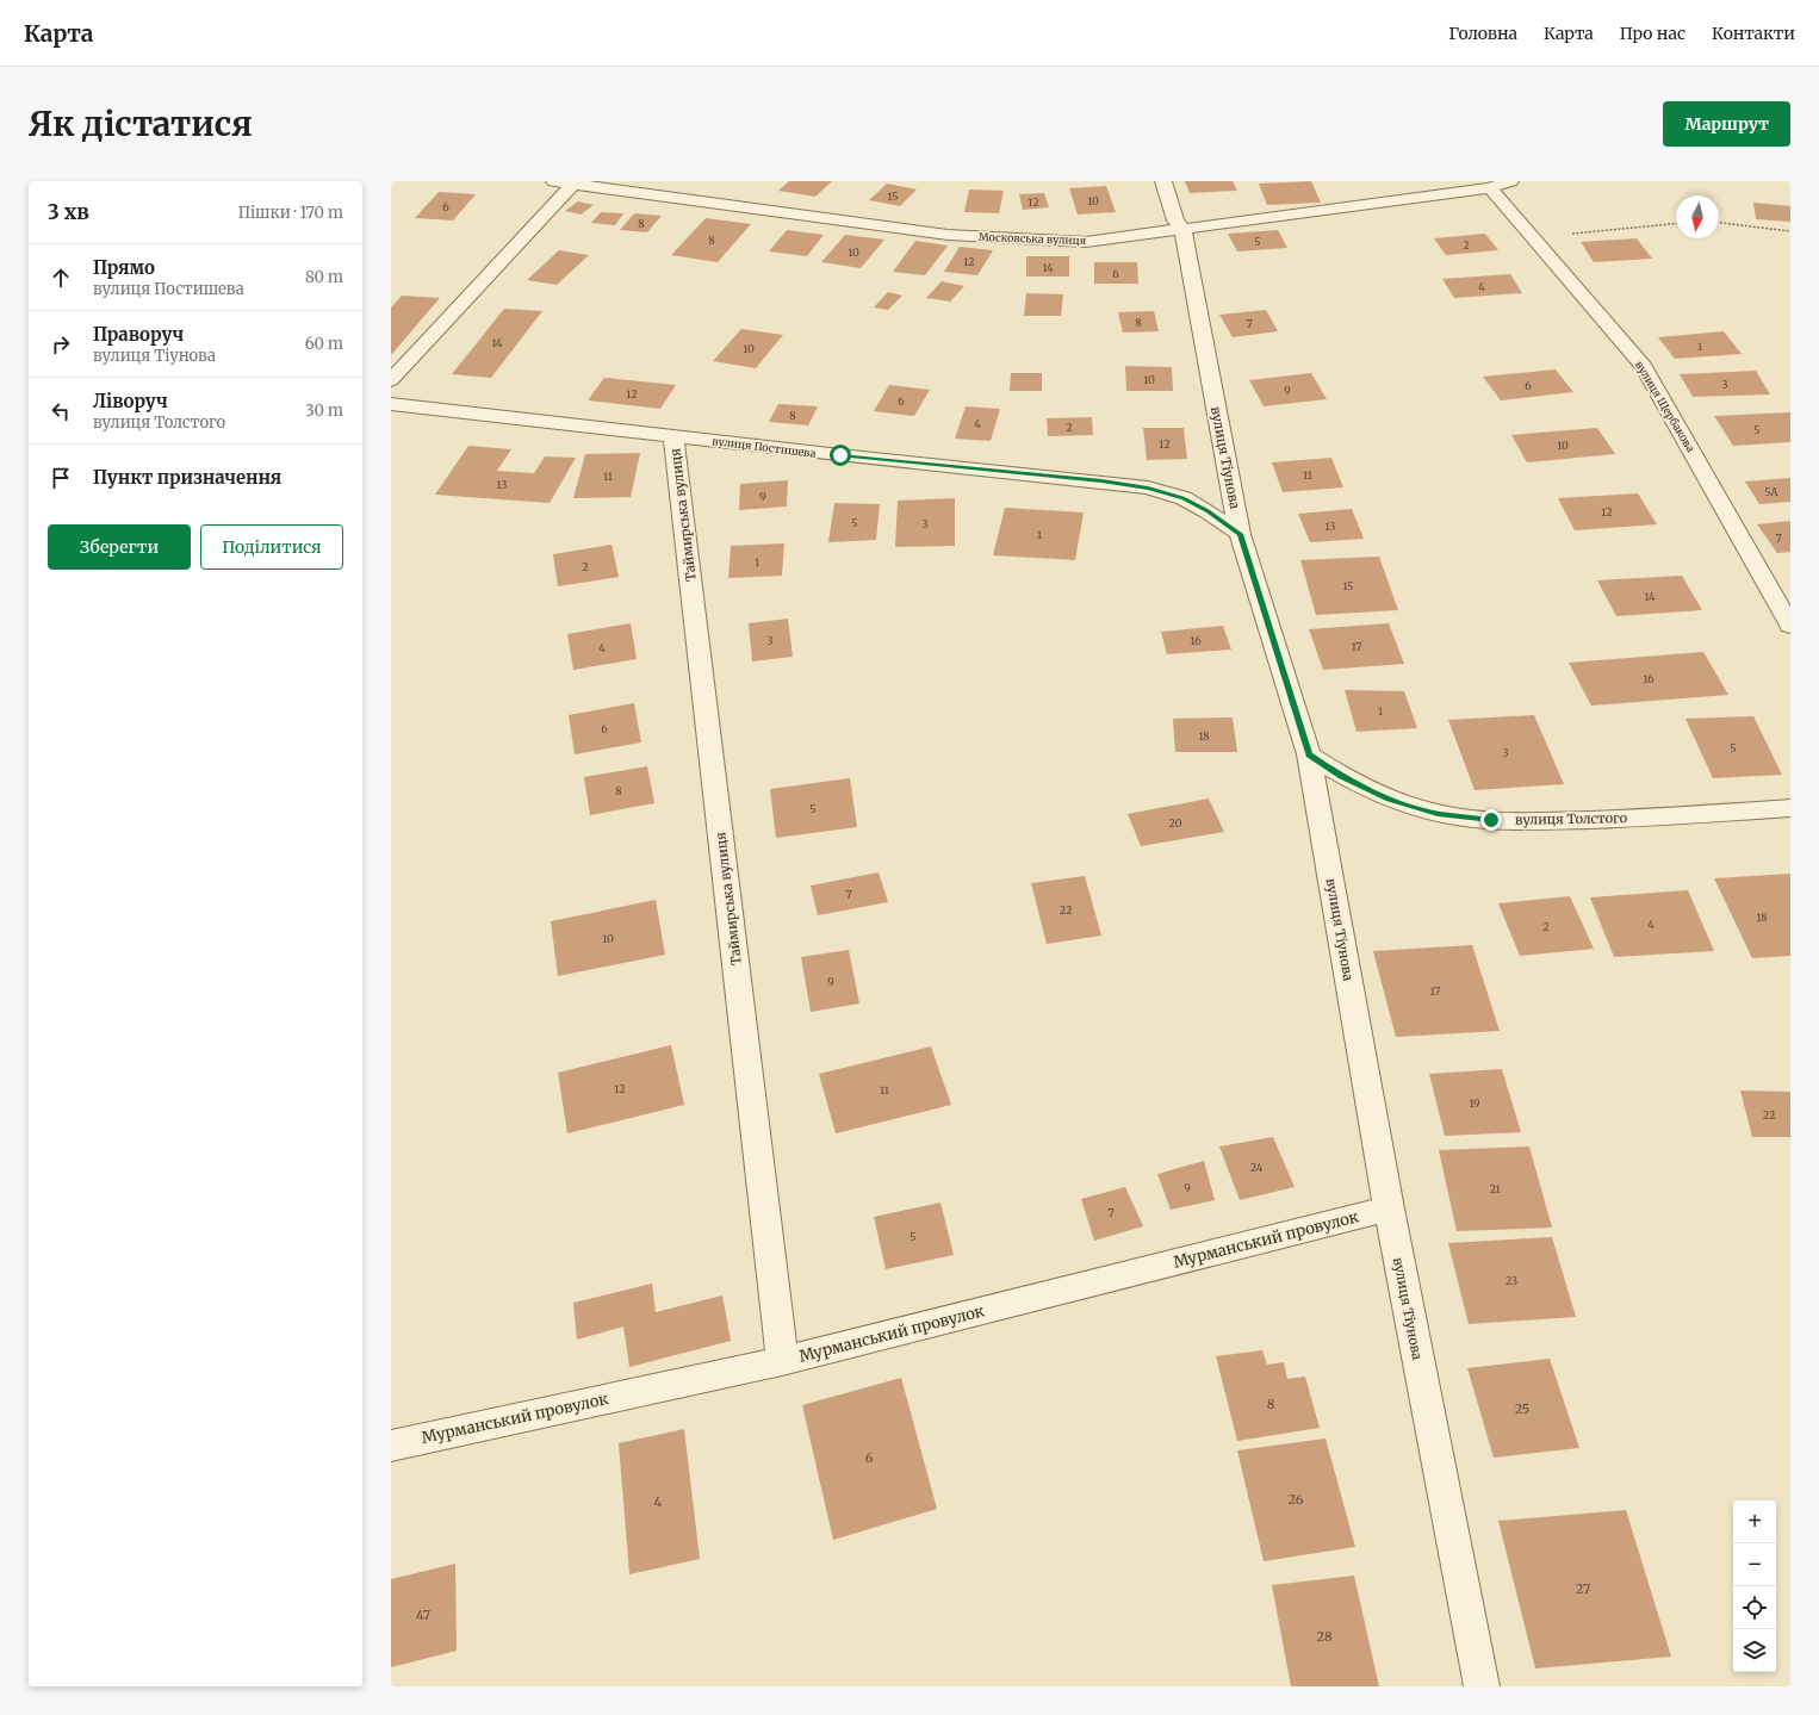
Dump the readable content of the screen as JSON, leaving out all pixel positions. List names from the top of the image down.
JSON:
{
  "streets": {
    "street": [
      "Московська вулиця",
      "вулиця Щербакова",
      "вулиця Постишева",
      "вулиця Тіунова",
      "Таймирська вулиця",
      "вулиця Толстого",
      "Мурманський провулок"
    ]
  },
  "crossings": [
    ["Московська вулиця", "вулиця Щербакова"],
    ["Московська вулиця", "вулиця Тіунова"],
    ["вулиця Постишева", "вулиця Тіунова"],
    ["вулиця Постишева", "Таймирська вулиця"],
    ["вулиця Тіунова", "вулиця Толстого"],
    ["вулиця Тіунова", "Мурманський провулок"],
    ["Таймирська вулиця", "Мурманський провулок"]
  ],
  "house_numbers": [
    "15",
    "10",
    "12",
    "6",
    "8",
    "8",
    "5",
    "2",
    "10",
    "12",
    "14",
    "6",
    "4",
    "8",
    "7",
    "14",
    "1",
    "10",
    "10",
    "3",
    "6",
    "9",
    "12",
    "6",
    "8",
    "4",
    "2",
    "5",
    "12",
    "10",
    "11",
    "11",
    "13",
    "5А",
    "9",
    "12",
    "5",
    "3",
    "13",
    "1",
    "7",
    "1",
    "2",
    "15",
    "14",
    "3",
    "16",
    "17",
    "4",
    "16",
    "1",
    "6",
    "18",
    "5",
    "3",
    "8",
    "5",
    "20",
    "7",
    "22",
    "18",
    "4",
    "2",
    "10",
    "9",
    "17",
    "12",
    "11",
    "19",
    "22",
    "24",
    "9",
    "21",
    "7",
    "5",
    "23",
    "8",
    "25",
    "6",
    "26",
    "4",
    "27",
    "47",
    "28"
  ],
  "north": "bottom",
  "page": {
    "header": "Карта",
    "nav": [
      "Головна",
      "Карта",
      "Про нас",
      "Контакти"
    ],
    "buttons": [
      "Маршрут",
      ["Зберегти", "Поділитися"]
    ],
    "title": "Як дістатися",
    "heading": ["3 хв", "Пішки · 170 m"],
    "list": [
      ["Прямо", "вулиця Постишева", "80 m"],
      ["Праворуч", "вулиця Тіунова", "60 m"],
      ["Ліворуч", "вулиця Толстого", "30 m"],
      "Пункт призначення"
    ],
    "map_buttons": ["+", "−"]
  }
}
